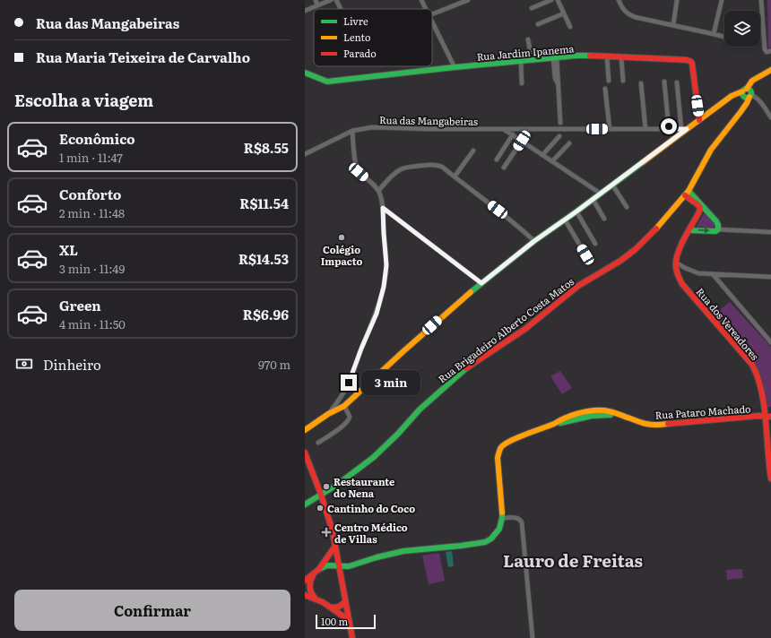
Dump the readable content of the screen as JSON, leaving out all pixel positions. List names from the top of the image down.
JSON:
{
  "streets": {
    "street": [
      "Rua Jardim Ipanema",
      "Rua das Mangabeiras",
      "Rua dos Vereadores",
      "Rua Brigadeiro Alberto Costa Matos",
      "Rua Pataro Machado"
    ]
  },
  "crossings": [
    ["Rua dos Vereadores", "Rua Pataro Machado"]
  ],
  "districts": ["Lauro de Freitas"],
  "places": {
    "other": ["Colégio Impacto", "Restaurante do Nena", "Cantinho do Coco"],
    "health": ["Centro Médico de Villas"]
  },
  "legend": ["Livre", "Lento", "Parado"],
  "scale_bar": "100 m",
  "page": {
    "banner": ["Rua das Mangabeiras", "Rua Maria Teixeira de Carvalho"],
    "heading": "Escolha a viagem",
    "list": [
      {
        "name": "Econômico",
        "note": "1 min · 11:47",
        "value": "R$8.55"
      },
      {
        "name": "Conforto",
        "note": "2 min · 11:48",
        "value": "R$11.54"
      },
      {
        "name": "XL",
        "note": "3 min · 11:49",
        "value": "R$14.53"
      },
      {
        "name": "Green",
        "note": "4 min · 11:50",
        "value": "R$6.96"
      }
    ],
    "pay": ["Dinheiro", "970 m"],
    "bubble": "3 min",
    "buttons": "Confirmar",
    "scale": "100 m"
  }
}
